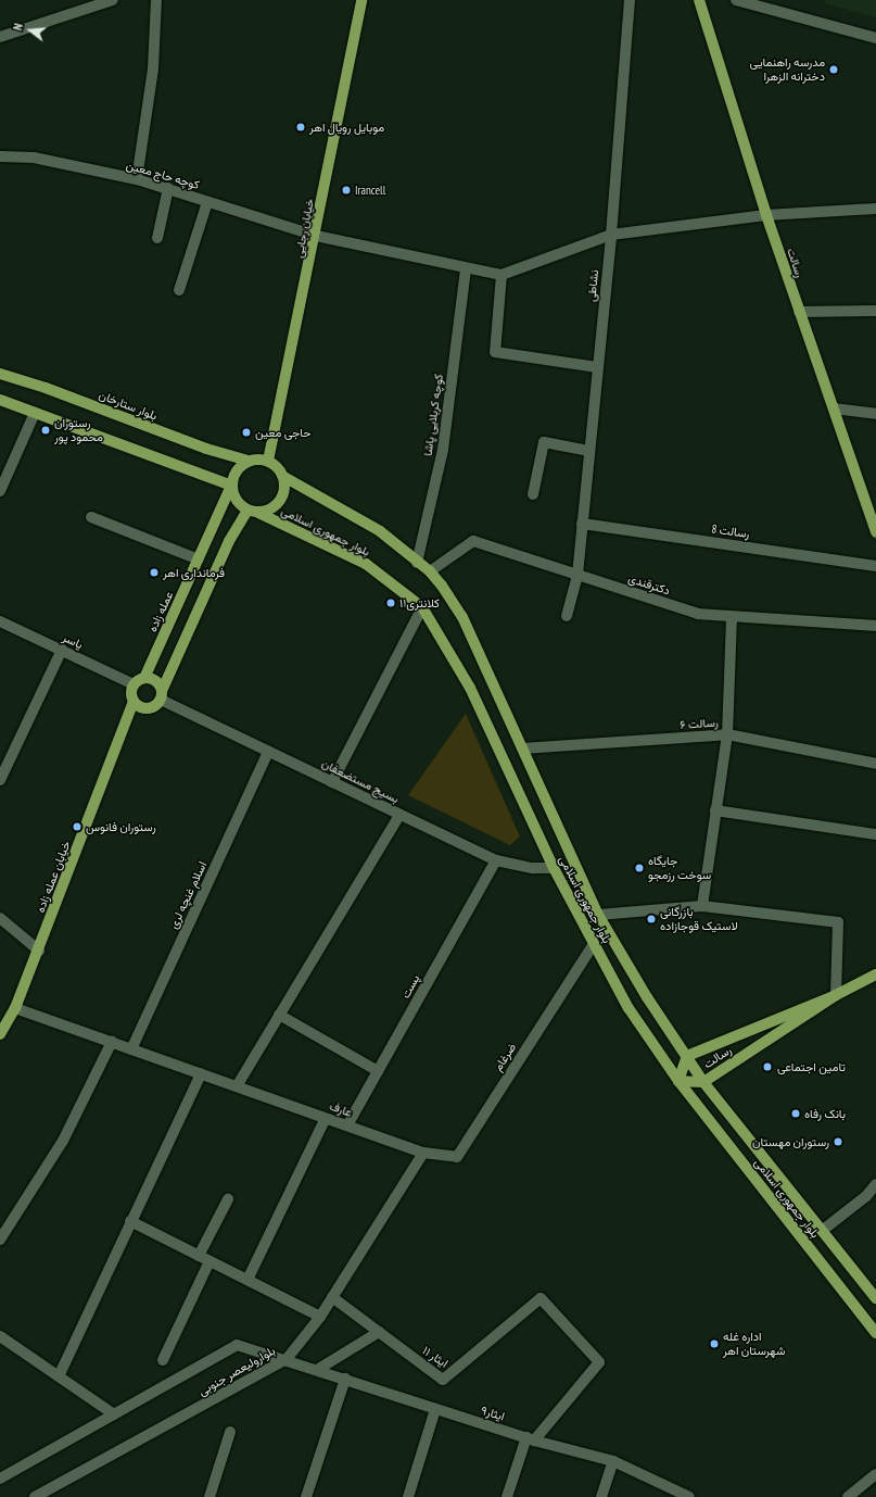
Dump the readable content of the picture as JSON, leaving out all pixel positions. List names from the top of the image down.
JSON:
{
  "streets": {
    "main road": [
      "خیابان رجایی",
      "رسالت",
      "بلوار ستارخان",
      "بلوار جمهوری اسلامی",
      "عمله زاده",
      "خیابان عمله زاده"
    ],
    "street": [
      "کوچه حاج معین",
      "نشاطی",
      "کوچه کربلایی پاشا",
      "رسالت 8",
      "دکترقندی",
      "یاسر",
      "رسالت ۶",
      "بسیج مستضعفان",
      "اسلام غنچه لری",
      "پست",
      "ضرغام",
      "عارف",
      "ایثار ۱۱",
      "بلوارولیعصر جنوبی",
      "ایثار۹"
    ]
  },
  "crossings": [
    ["کوچه حاج معین", "خیابان رجایی"],
    ["کوچه حاج معین", "کوچه کربلایی پاشا"],
    ["خیابان رجایی", "بلوار ستارخان"],
    ["خیابان رجایی", "بلوار جمهوری اسلامی"],
    ["خیابان رجایی", "عمله زاده"],
    ["رسالت", "بلوار جمهوری اسلامی"],
    ["نشاطی", "رسالت 8"],
    ["نشاطی", "دکترقندی"],
    ["بلوار ستارخان", "بلوار جمهوری اسلامی"],
    ["بلوار ستارخان", "عمله زاده"],
    ["کوچه کربلایی پاشا", "بلوار جمهوری اسلامی"],
    ["بلوار جمهوری اسلامی", "دکترقندی"],
    ["بلوار جمهوری اسلامی", "عمله زاده"],
    ["بلوار جمهوری اسلامی", "رسالت ۶"],
    ["بلوار جمهوری اسلامی", "بسیج مستضعفان"],
    ["بلوار جمهوری اسلامی", "ضرغام"],
    ["عمله زاده", "یاسر"],
    ["عمله زاده", "بسیج مستضعفان"],
    ["عمله زاده", "خیابان عمله زاده"],
    ["یاسر", "بسیج مستضعفان"],
    ["یاسر", "خیابان عمله زاده"],
    ["بسیج مستضعفان", "خیابان عمله زاده"],
    ["بسیج مستضعفان", "اسلام غنچه لری"],
    ["بسیج مستضعفان", "پست"],
    ["خیابان عمله زاده", "عارف"],
    ["اسلام غنچه لری", "عارف"],
    ["پست", "عارف"],
    ["ضرغام", "عارف"],
    ["ایثار ۱۱", "ایثار۹"],
    ["بلوارولیعصر جنوبی", "ایثار۹"]
  ],
  "places": [
    "مدرسه راهنمایی دخترانه الزهرا",
    "موبایل رویال اهر",
    "Irancell",
    "رستوران محمود پور",
    "حاجی معین",
    "فرمانداری اهر",
    "کلانتری۱۱",
    "رستوران فانوس",
    "جایگاه سوخت رزمجو",
    "بازرگانی لاستیک قوجازاده",
    "تامین اجتماعی",
    "بانک رفاه",
    "رستوران مهستان",
    "اداره غله شهرستان اهر"
  ],
  "north": "left"
}
